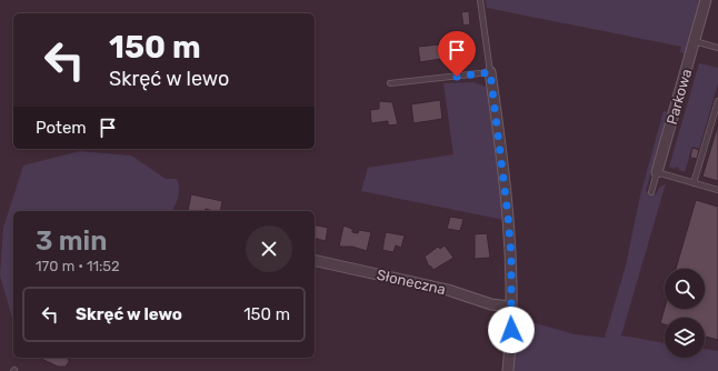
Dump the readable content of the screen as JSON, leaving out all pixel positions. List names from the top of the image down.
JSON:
{
  "streets": {
    "street": ["Parkowa", "Słoneczna"]
  },
  "page": {
    "turn": ["150 m", "Skręć w lewo"],
    "then": "Potem",
    "heading": ["3 min", "170 m · 11:52"],
    "list": [
      {
        "name": "Skręć w lewo",
        "value": "150 m"
      }
    ]
  }
}
